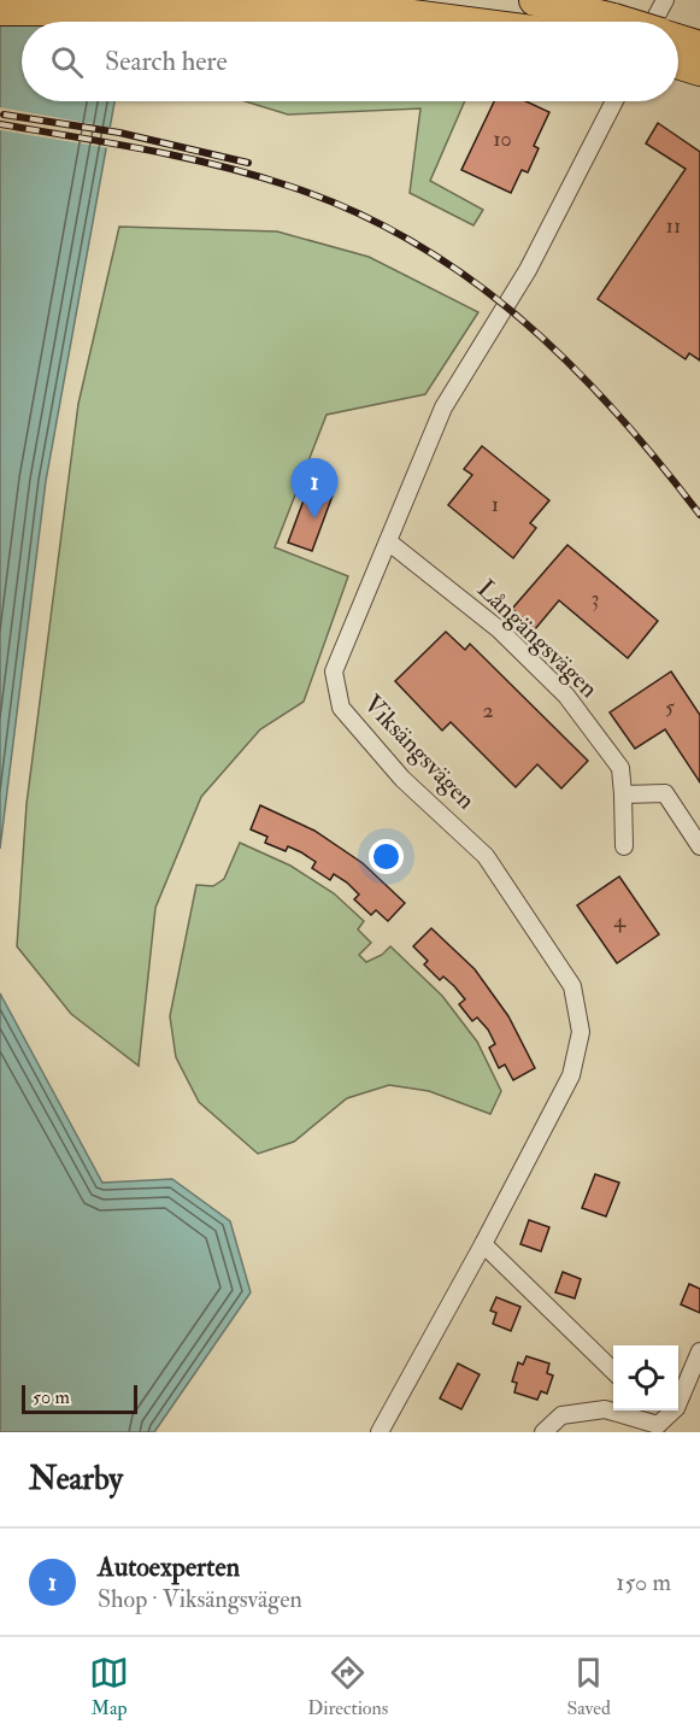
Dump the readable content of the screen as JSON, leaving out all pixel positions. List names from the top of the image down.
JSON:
{
  "streets": {
    "street": ["Långängsvägen", "Viksängsvägen"]
  },
  "crossings": [
    ["Långängsvägen", "Viksängsvägen"]
  ],
  "house_numbers": [
    "10",
    "11",
    "1",
    "3",
    "5",
    "2",
    "4"
  ],
  "scale_bar": "50 m",
  "page": {
    "search": "Search here",
    "pins": "1",
    "scale": "50 m",
    "heading": "Nearby",
    "list": [
      {
        "mark": "1",
        "name": "Autoexperten",
        "note": "Shop · Viksängsvägen",
        "value": "150 m"
      }
    ],
    "nav": ["Map", "Directions", "Saved"]
  }
}
